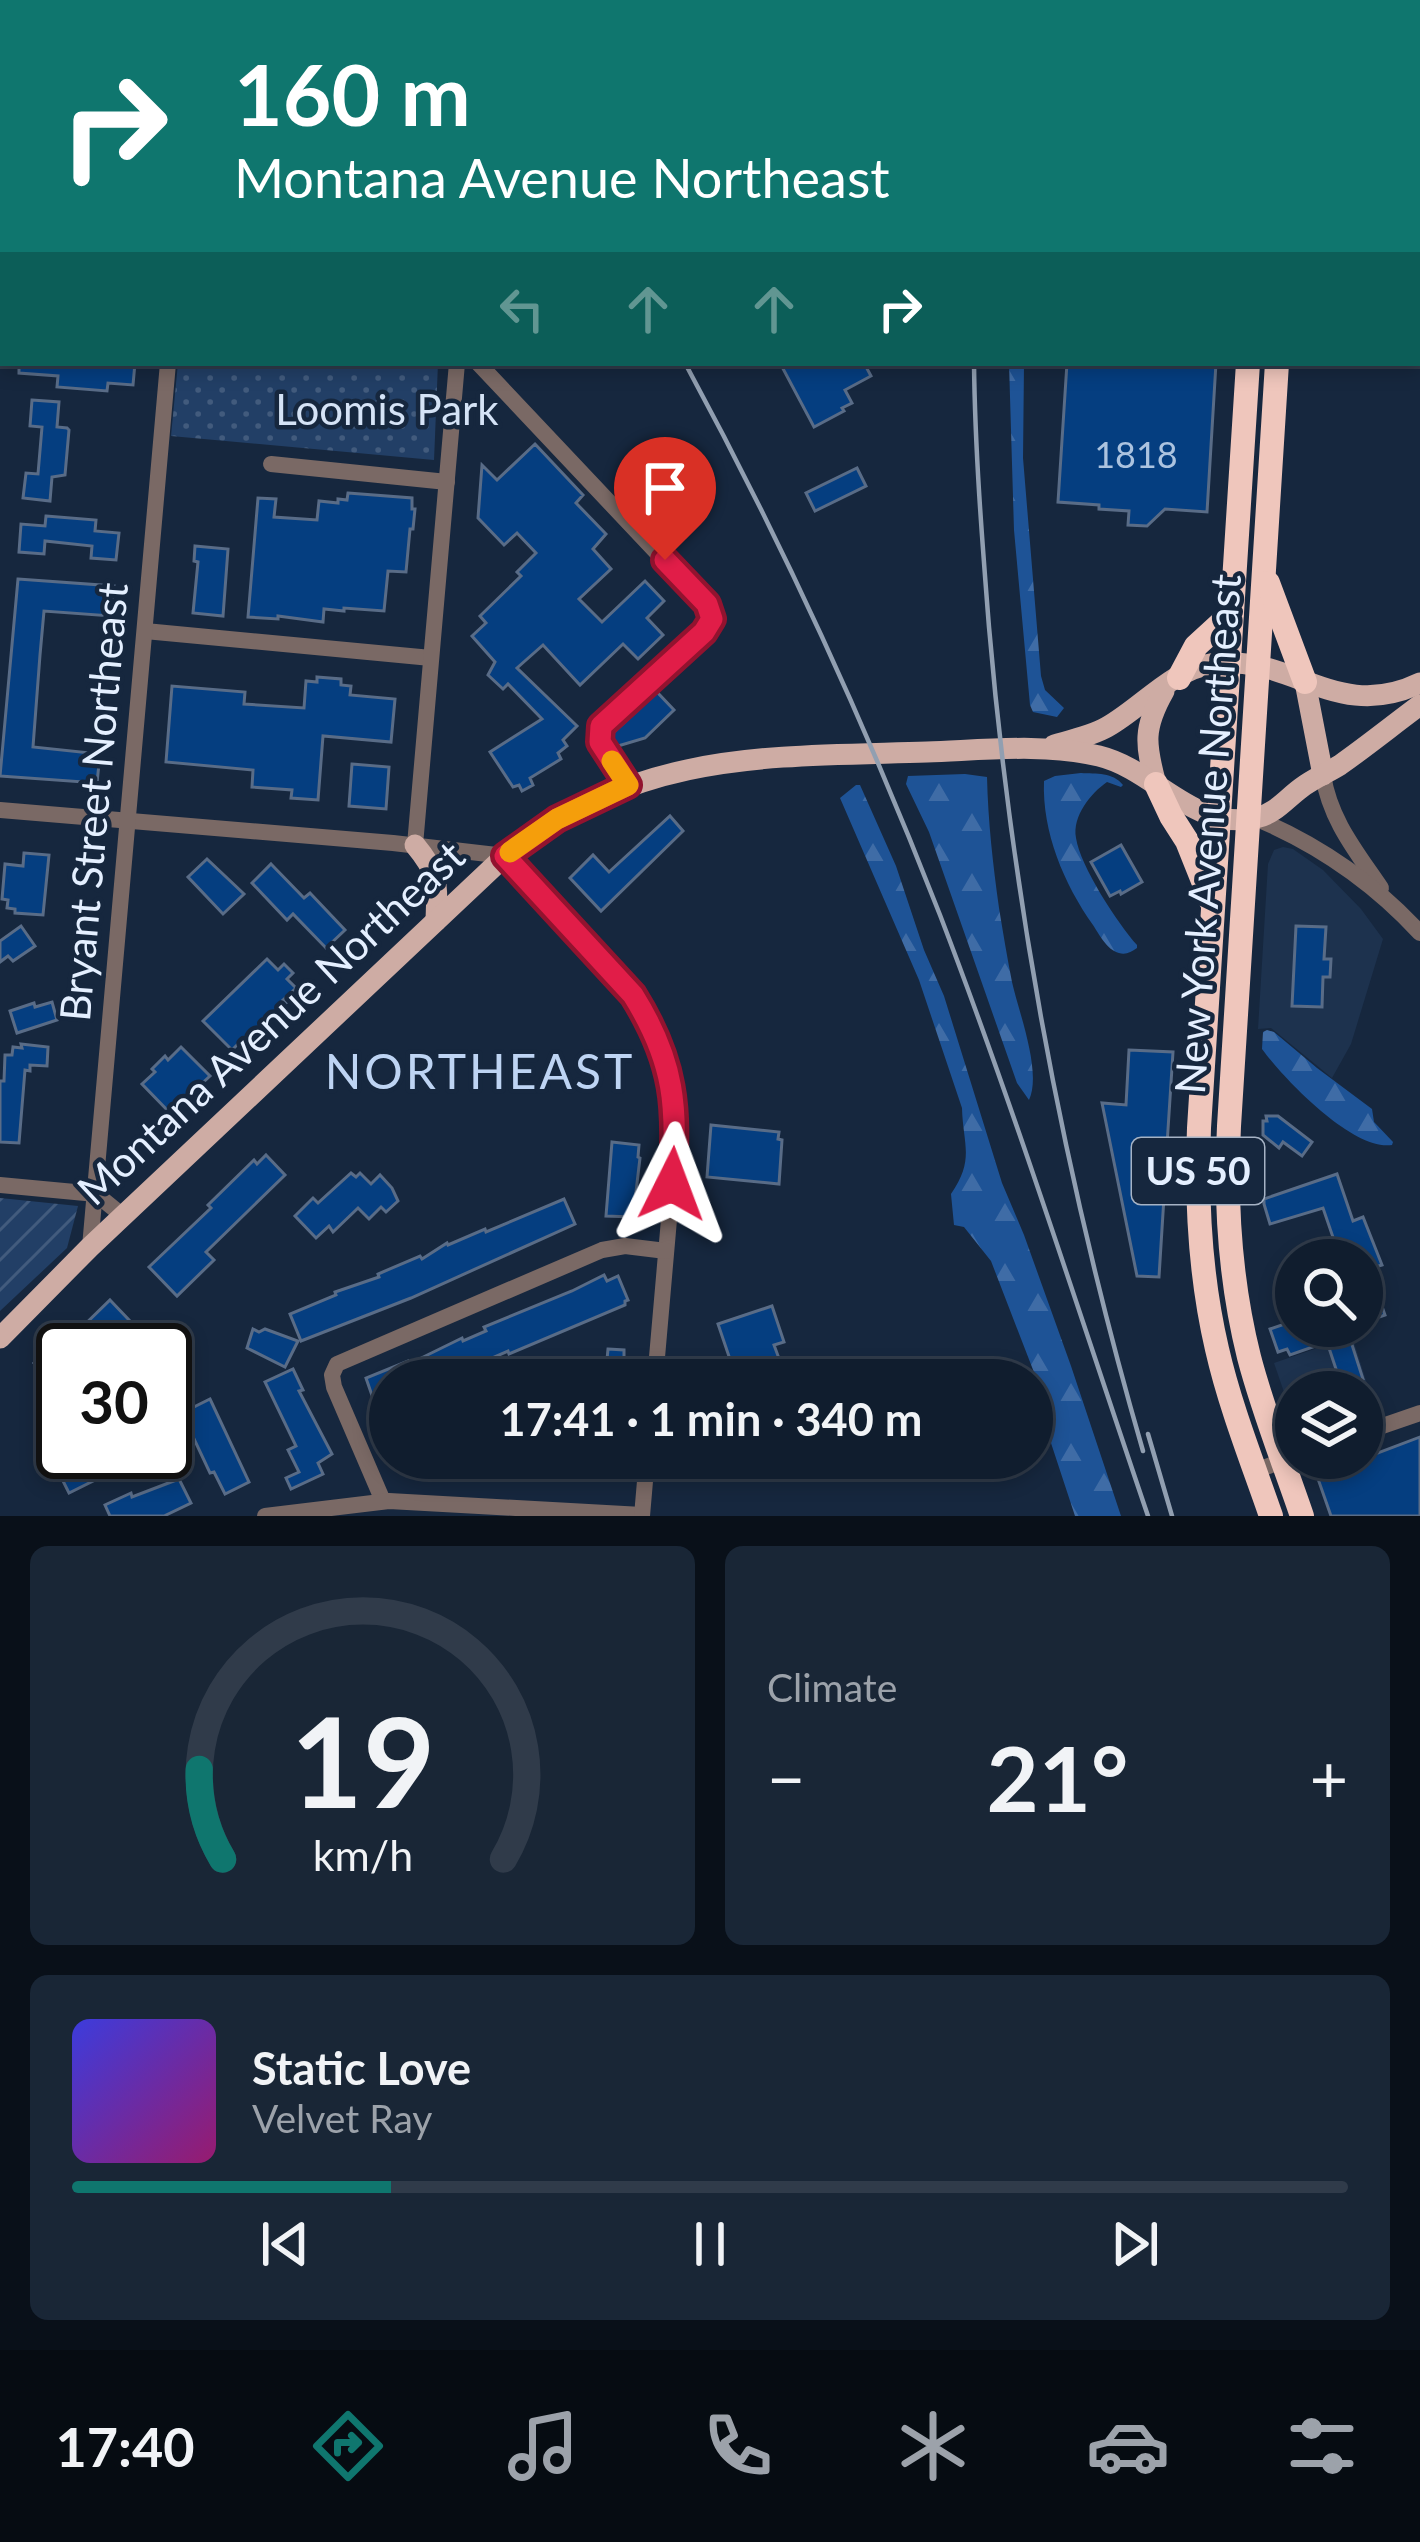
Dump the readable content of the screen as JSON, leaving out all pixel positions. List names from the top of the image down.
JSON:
{
  "streets": {
    "highway": ["New York Avenue Northeast", "US 50"],
    "main road": ["Montana Avenue Northeast"],
    "street": ["Bryant Street Northeast"]
  },
  "crossings": [
    ["Bryant Street Northeast", "Montana Avenue Northeast"],
    ["New York Avenue Northeast", "Montana Avenue Northeast"]
  ],
  "districts": ["NORTHEAST"],
  "parks": ["Loomis Park"],
  "house_numbers": ["1818"],
  "page": {
    "turn": ["160 m", "Montana Avenue Northeast"],
    "limit": "30",
    "trip": "17:41 · 1 min · 340 m",
    "tile": "Climate",
    "heat": ["−", "21°", "+"],
    "song": ["Static Love", "Velvet Ray"],
    "tabs": "17:40",
    "gauge": ["19", "km/h"]
  }
}
